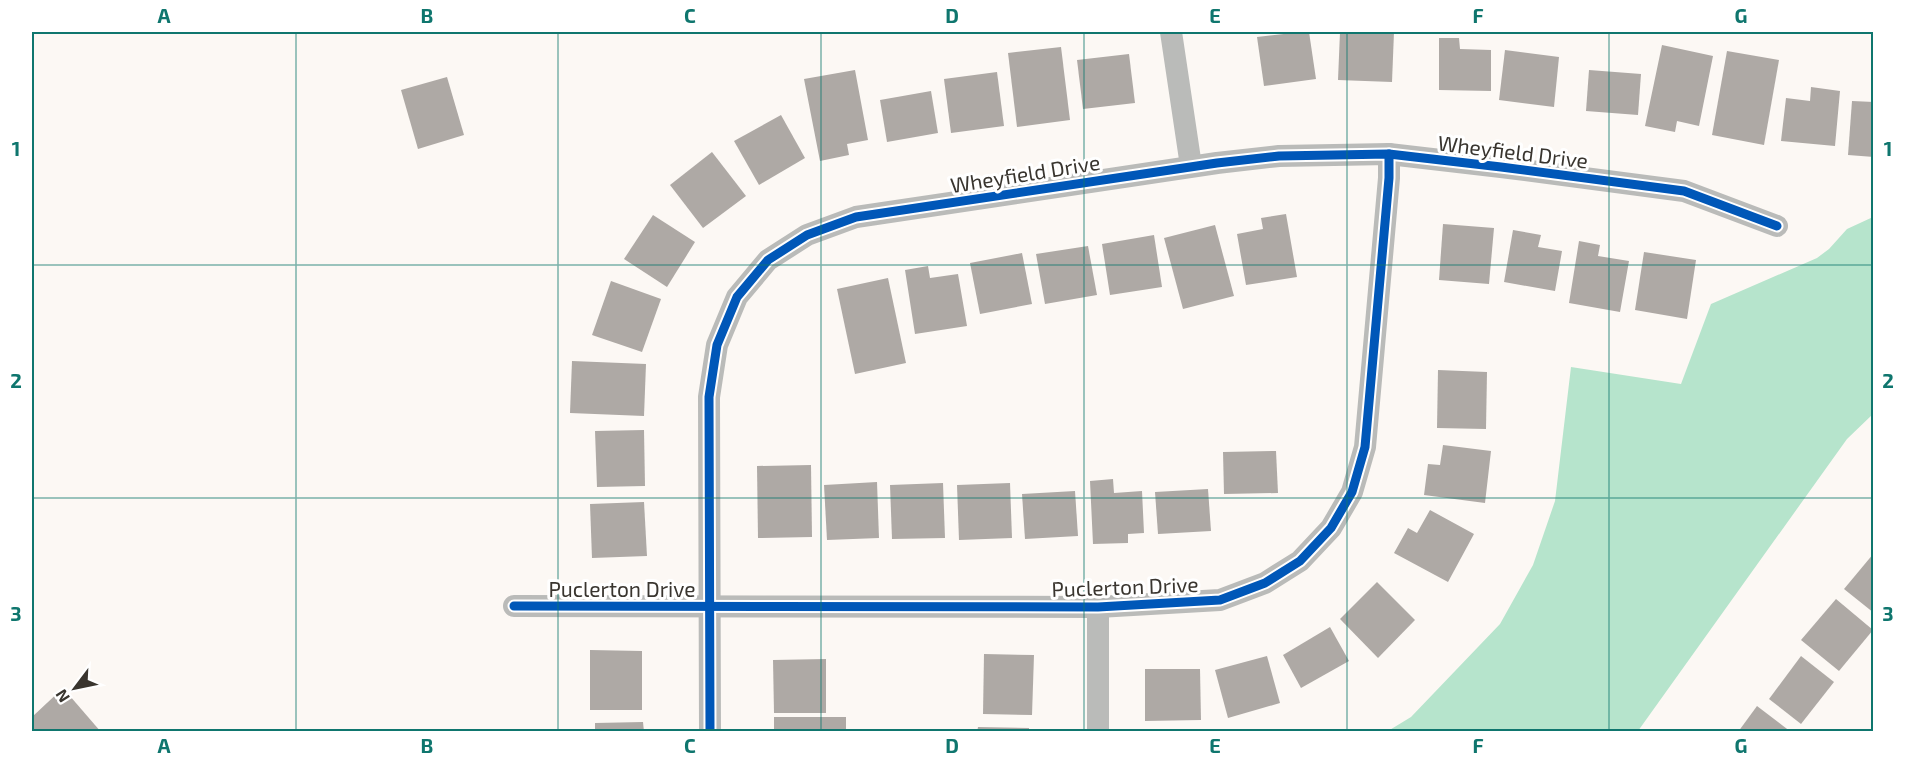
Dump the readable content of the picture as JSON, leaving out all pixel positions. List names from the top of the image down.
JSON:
{
  "streets": {
    "street": ["Wheyfield Drive", "Puclerton Drive"]
  },
  "crossings": [
    ["Wheyfield Drive", "Puclerton Drive"]
  ],
  "north": "bottom left",
  "grid": {
    "columns": [
      "A",
      "B",
      "C",
      "D",
      "E",
      "F",
      "G"
    ],
    "rows": ["1", "2", "3"]
  }
}
